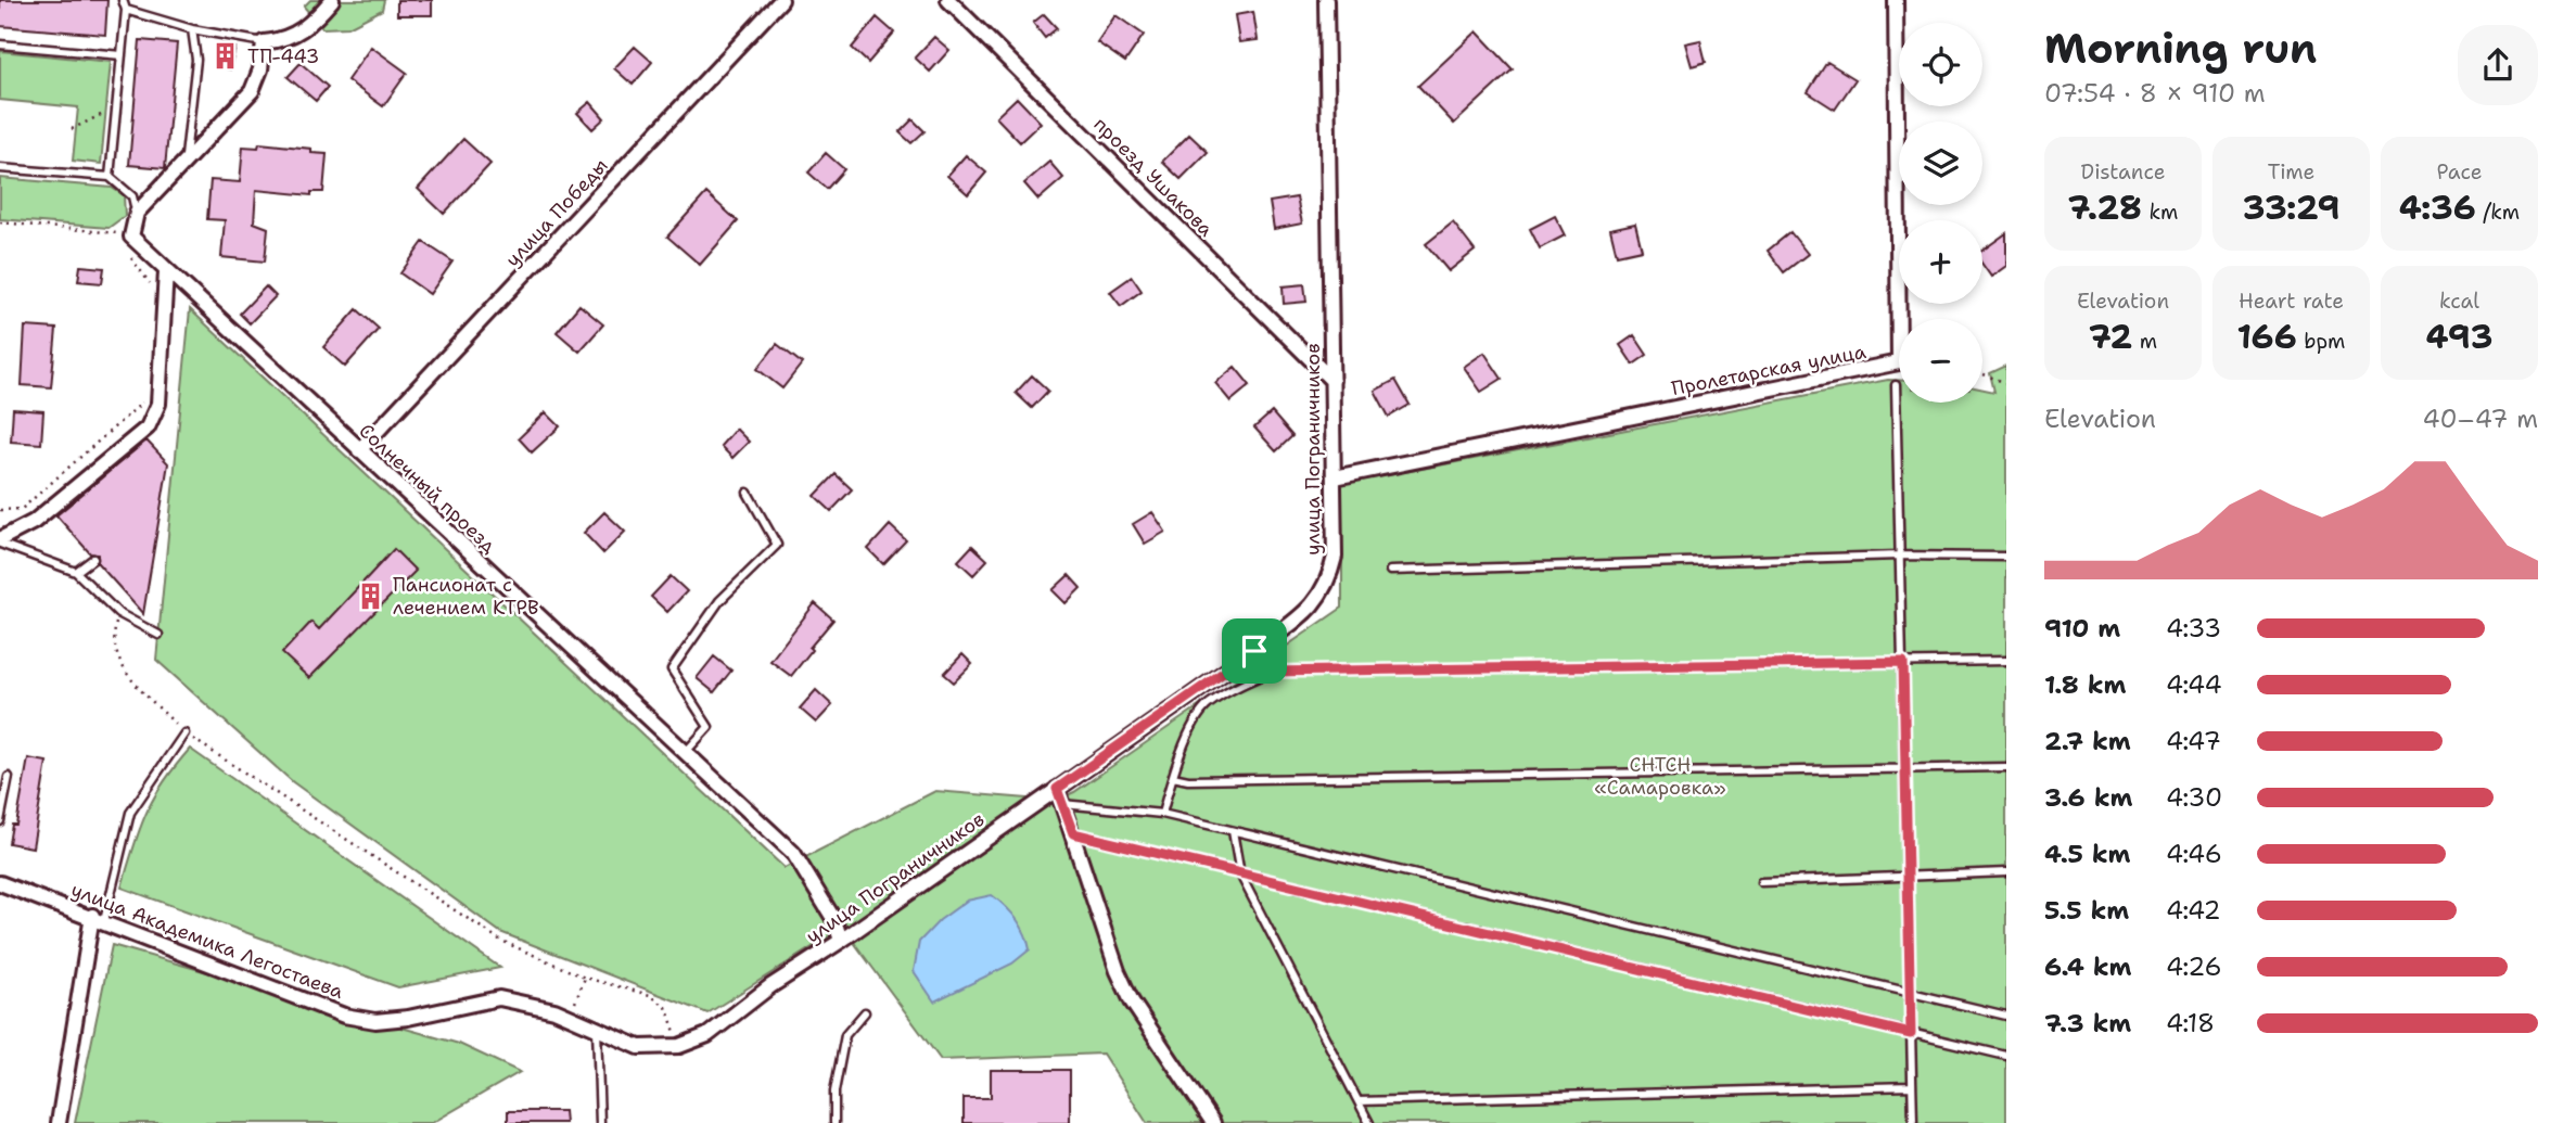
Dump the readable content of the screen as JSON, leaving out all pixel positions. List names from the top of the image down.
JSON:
{
  "streets": {
    "street": [
      "проезд Ушакова",
      "улица Победы",
      "Пролетарская улица",
      "улица Пограничников",
      "Солнечный проезд",
      "улица Академика Легостаева"
    ]
  },
  "crossings": [
    ["проезд Ушакова", "улица Пограничников"],
    ["улица Победы", "Солнечный проезд"],
    ["Пролетарская улица", "улица Пограничников"],
    ["улица Пограничников", "Солнечный проезд"],
    ["улица Пограничников", "улица Академика Легостаева"]
  ],
  "parks": ["СНТСН «Самаровка»"],
  "places": {
    "building": ["ТП-443", "Пансионат с лечением КТРВ"]
  },
  "page": {
    "heading": ["Morning run", "07:54 · 8 × 910 m"],
    "map_buttons": ["+", "−"],
    "stats": [
      ["Distance", "7.28 km"],
      ["Time", "33:29"],
      ["Pace", "4:36 /km"],
      ["Elevation", "72 m"],
      ["Heart rate", "166 bpm"],
      ["kcal", "493"]
    ],
    "chart": ["Elevation", "40–47 m"],
    "list": [
      {
        "name": "910 m",
        "note": "4:33"
      },
      {
        "name": "1.8 km",
        "note": "4:44"
      },
      {
        "name": "2.7 km",
        "note": "4:47"
      },
      {
        "name": "3.6 km",
        "note": "4:30"
      },
      {
        "name": "4.5 km",
        "note": "4:46"
      },
      {
        "name": "5.5 km",
        "note": "4:42"
      },
      {
        "name": "6.4 km",
        "note": "4:26"
      },
      {
        "name": "7.3 km",
        "note": "4:18"
      }
    ]
  }
}
